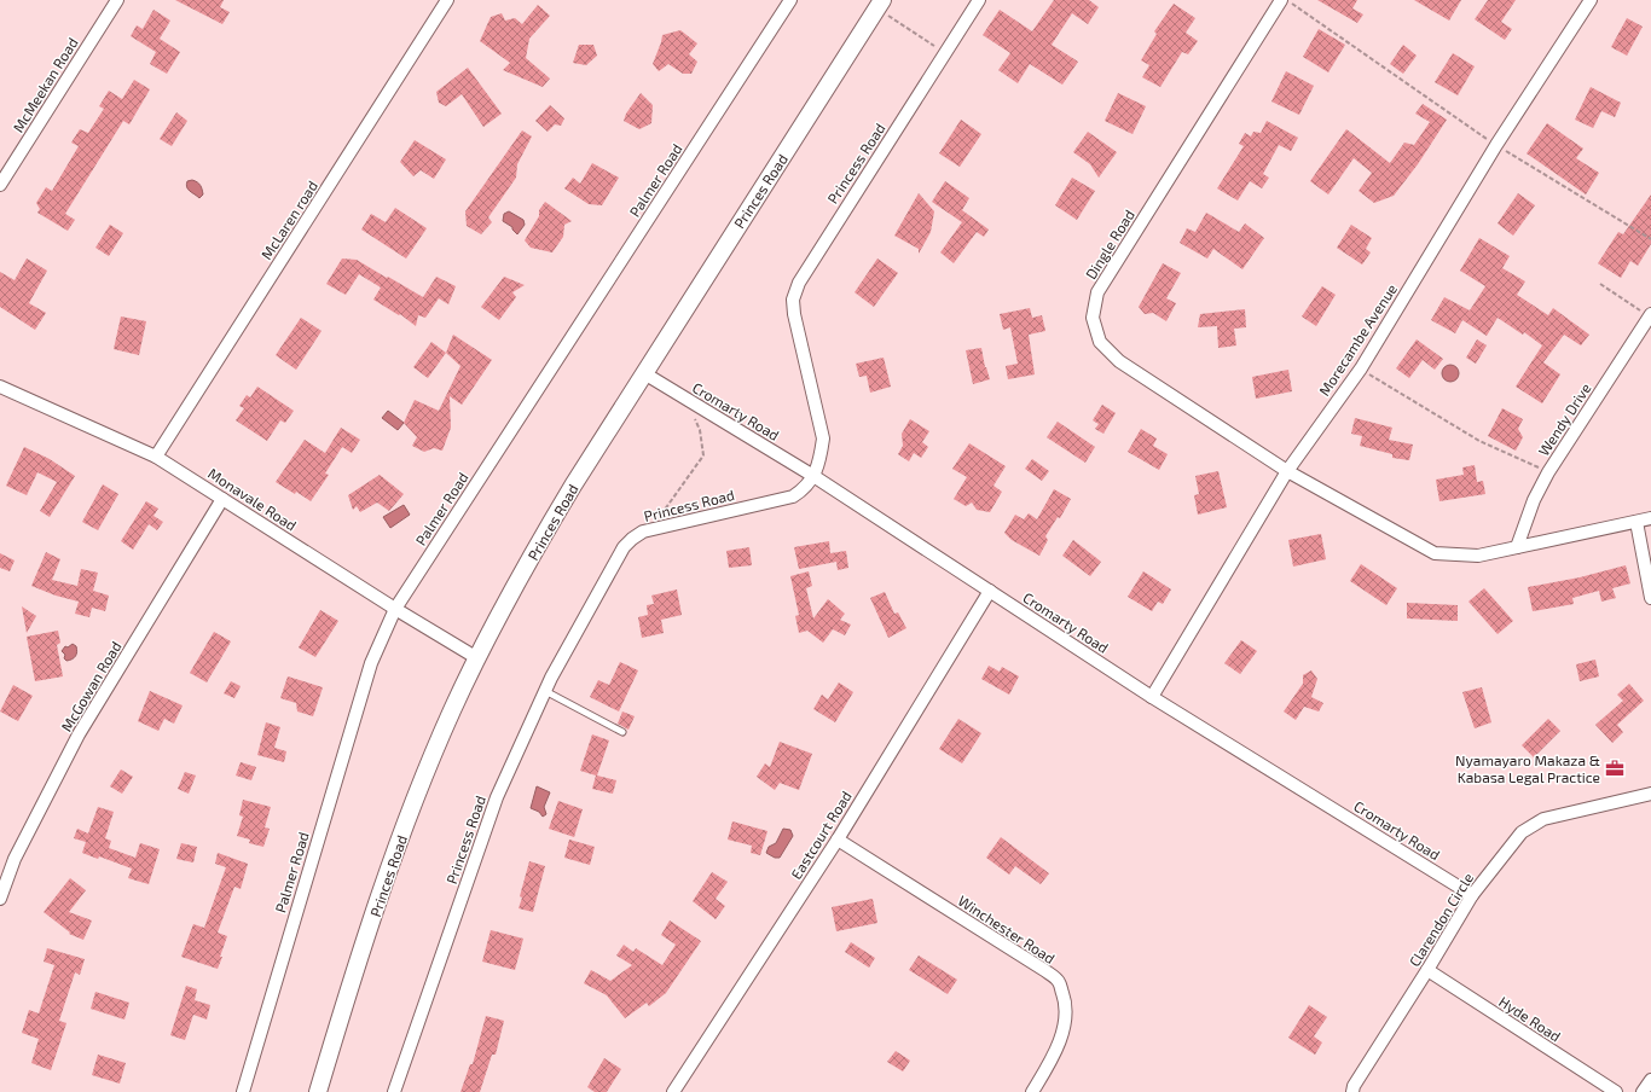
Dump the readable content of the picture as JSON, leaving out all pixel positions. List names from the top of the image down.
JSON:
{
  "streets": {
    "main road": ["Princes Road"],
    "street": [
      "McMeekan Road",
      "Princess Road",
      "Palmer Road",
      "McLaren road",
      "Dingle Road",
      "Morecambe Avenue",
      "Cromarty Road",
      "Wendy Drive",
      "Monavale Road",
      "McGowan Road",
      "Eastcourt Road",
      "Clarendon Circle",
      "Winchester Road",
      "Hyde Road"
    ]
  },
  "crossings": [
    ["Princess Road", "Cromarty Road"],
    ["Palmer Road", "Monavale Road"],
    ["Princes Road", "Cromarty Road"],
    ["Princes Road", "Monavale Road"],
    ["McLaren road", "Monavale Road"],
    ["Dingle Road", "Morecambe Avenue"],
    ["Morecambe Avenue", "Cromarty Road"],
    ["Cromarty Road", "Eastcourt Road"],
    ["Cromarty Road", "Clarendon Circle"],
    ["Monavale Road", "McGowan Road"],
    ["Eastcourt Road", "Winchester Road"],
    ["Clarendon Circle", "Hyde Road"]
  ],
  "places": {
    "office": ["Nyamayaro Makaza & Kabasa Legal Practice"]
  }
}
